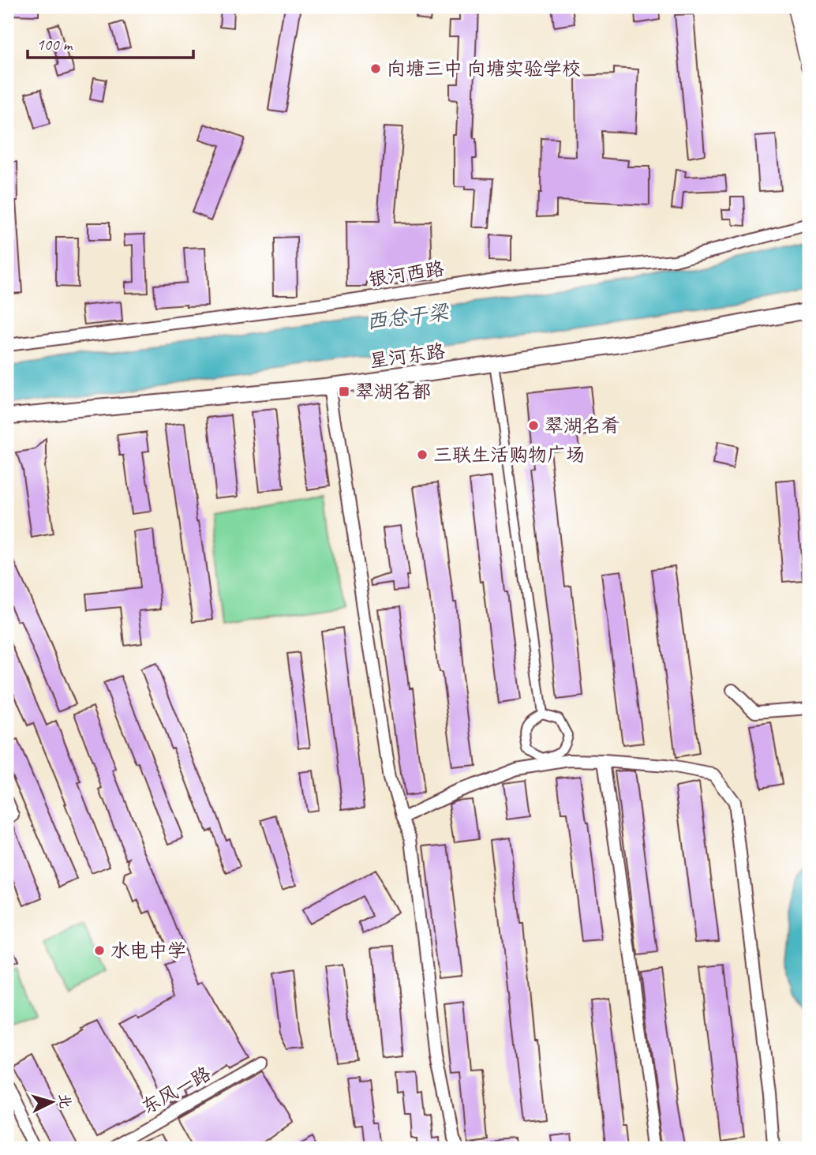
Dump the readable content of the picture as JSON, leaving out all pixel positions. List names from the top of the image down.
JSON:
{
  "streets": {
    "main road": ["星河东路"],
    "street": ["银河西路", "东风一路"]
  },
  "water": ["西总干梁"],
  "places": {
    "other": [
      "向塘三中 向塘实验学校",
      "翠湖名肴",
      "三联生活购物广场",
      "水电中学"
    ],
    "transit": ["翠湖名都"]
  },
  "scale_bar": "100 m",
  "north": "right"
}
